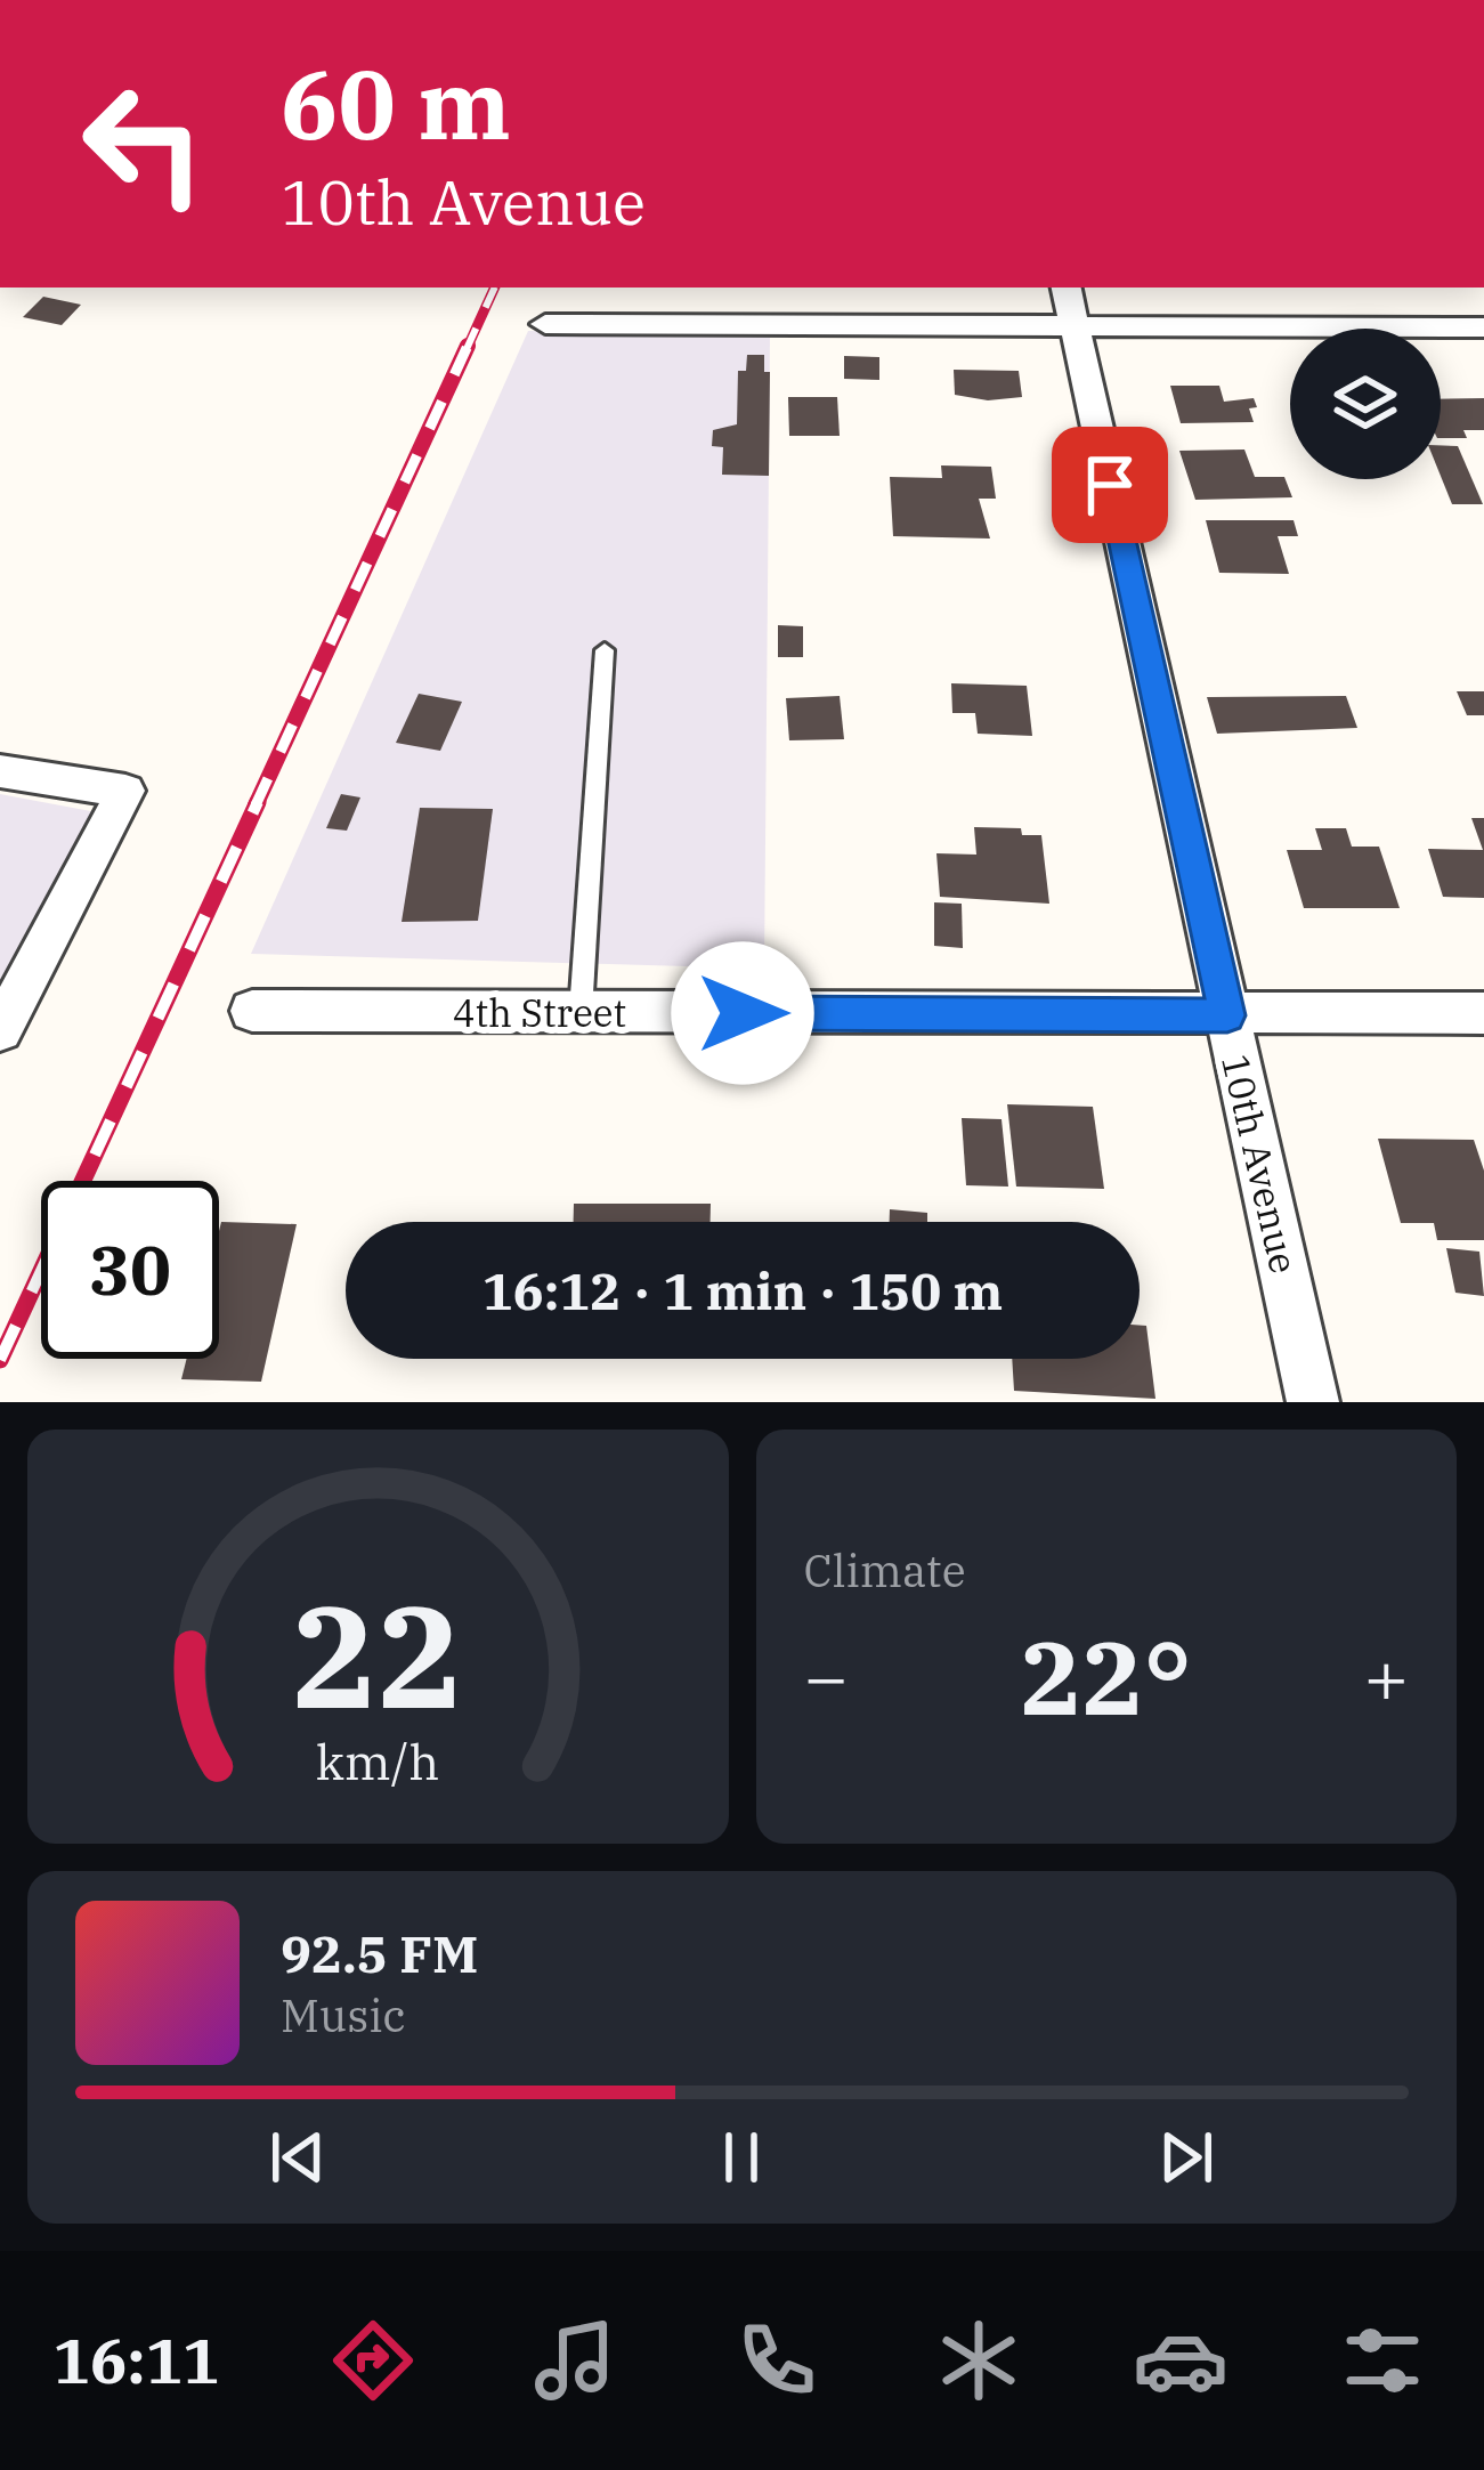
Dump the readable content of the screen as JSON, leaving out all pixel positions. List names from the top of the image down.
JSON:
{
  "streets": {
    "street": ["4th Street", "10th Avenue"]
  },
  "crossings": [
    ["4th Street", "10th Avenue"]
  ],
  "page": {
    "turn": ["60 m", "10th Avenue"],
    "limit": "30",
    "trip": "16:12 · 1 min · 150 m",
    "tile": "Climate",
    "heat": ["−", "22°", "+"],
    "song": ["92.5 FM", "Music"],
    "tabs": "16:11",
    "gauge": ["22", "km/h"]
  }
}
